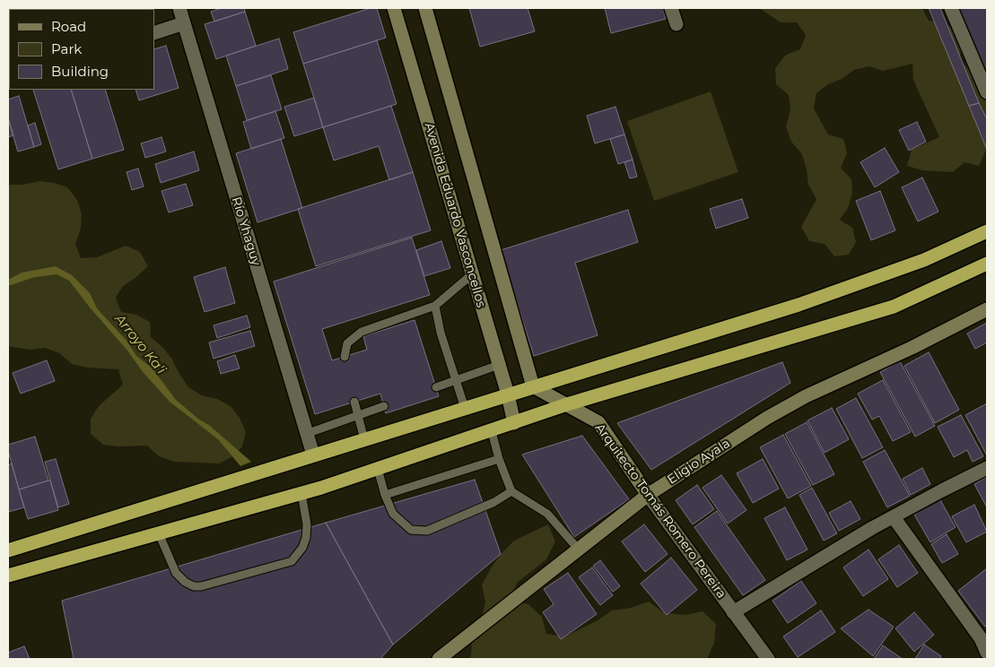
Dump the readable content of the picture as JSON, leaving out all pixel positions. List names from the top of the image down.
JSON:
{
  "streets": {
    "street": [
      "Avenida Eduardo Vasconcellos",
      "Río Yhaguy",
      "Eligio Ayala",
      "Arquitecto Tomás Romero Pereira"
    ]
  },
  "crossings": [
    ["Eligio Ayala", "Arquitecto Tomás Romero Pereira"]
  ],
  "water": ["Arroyo Ka'i"],
  "legend": ["Road", "Park", "Building"]
}
